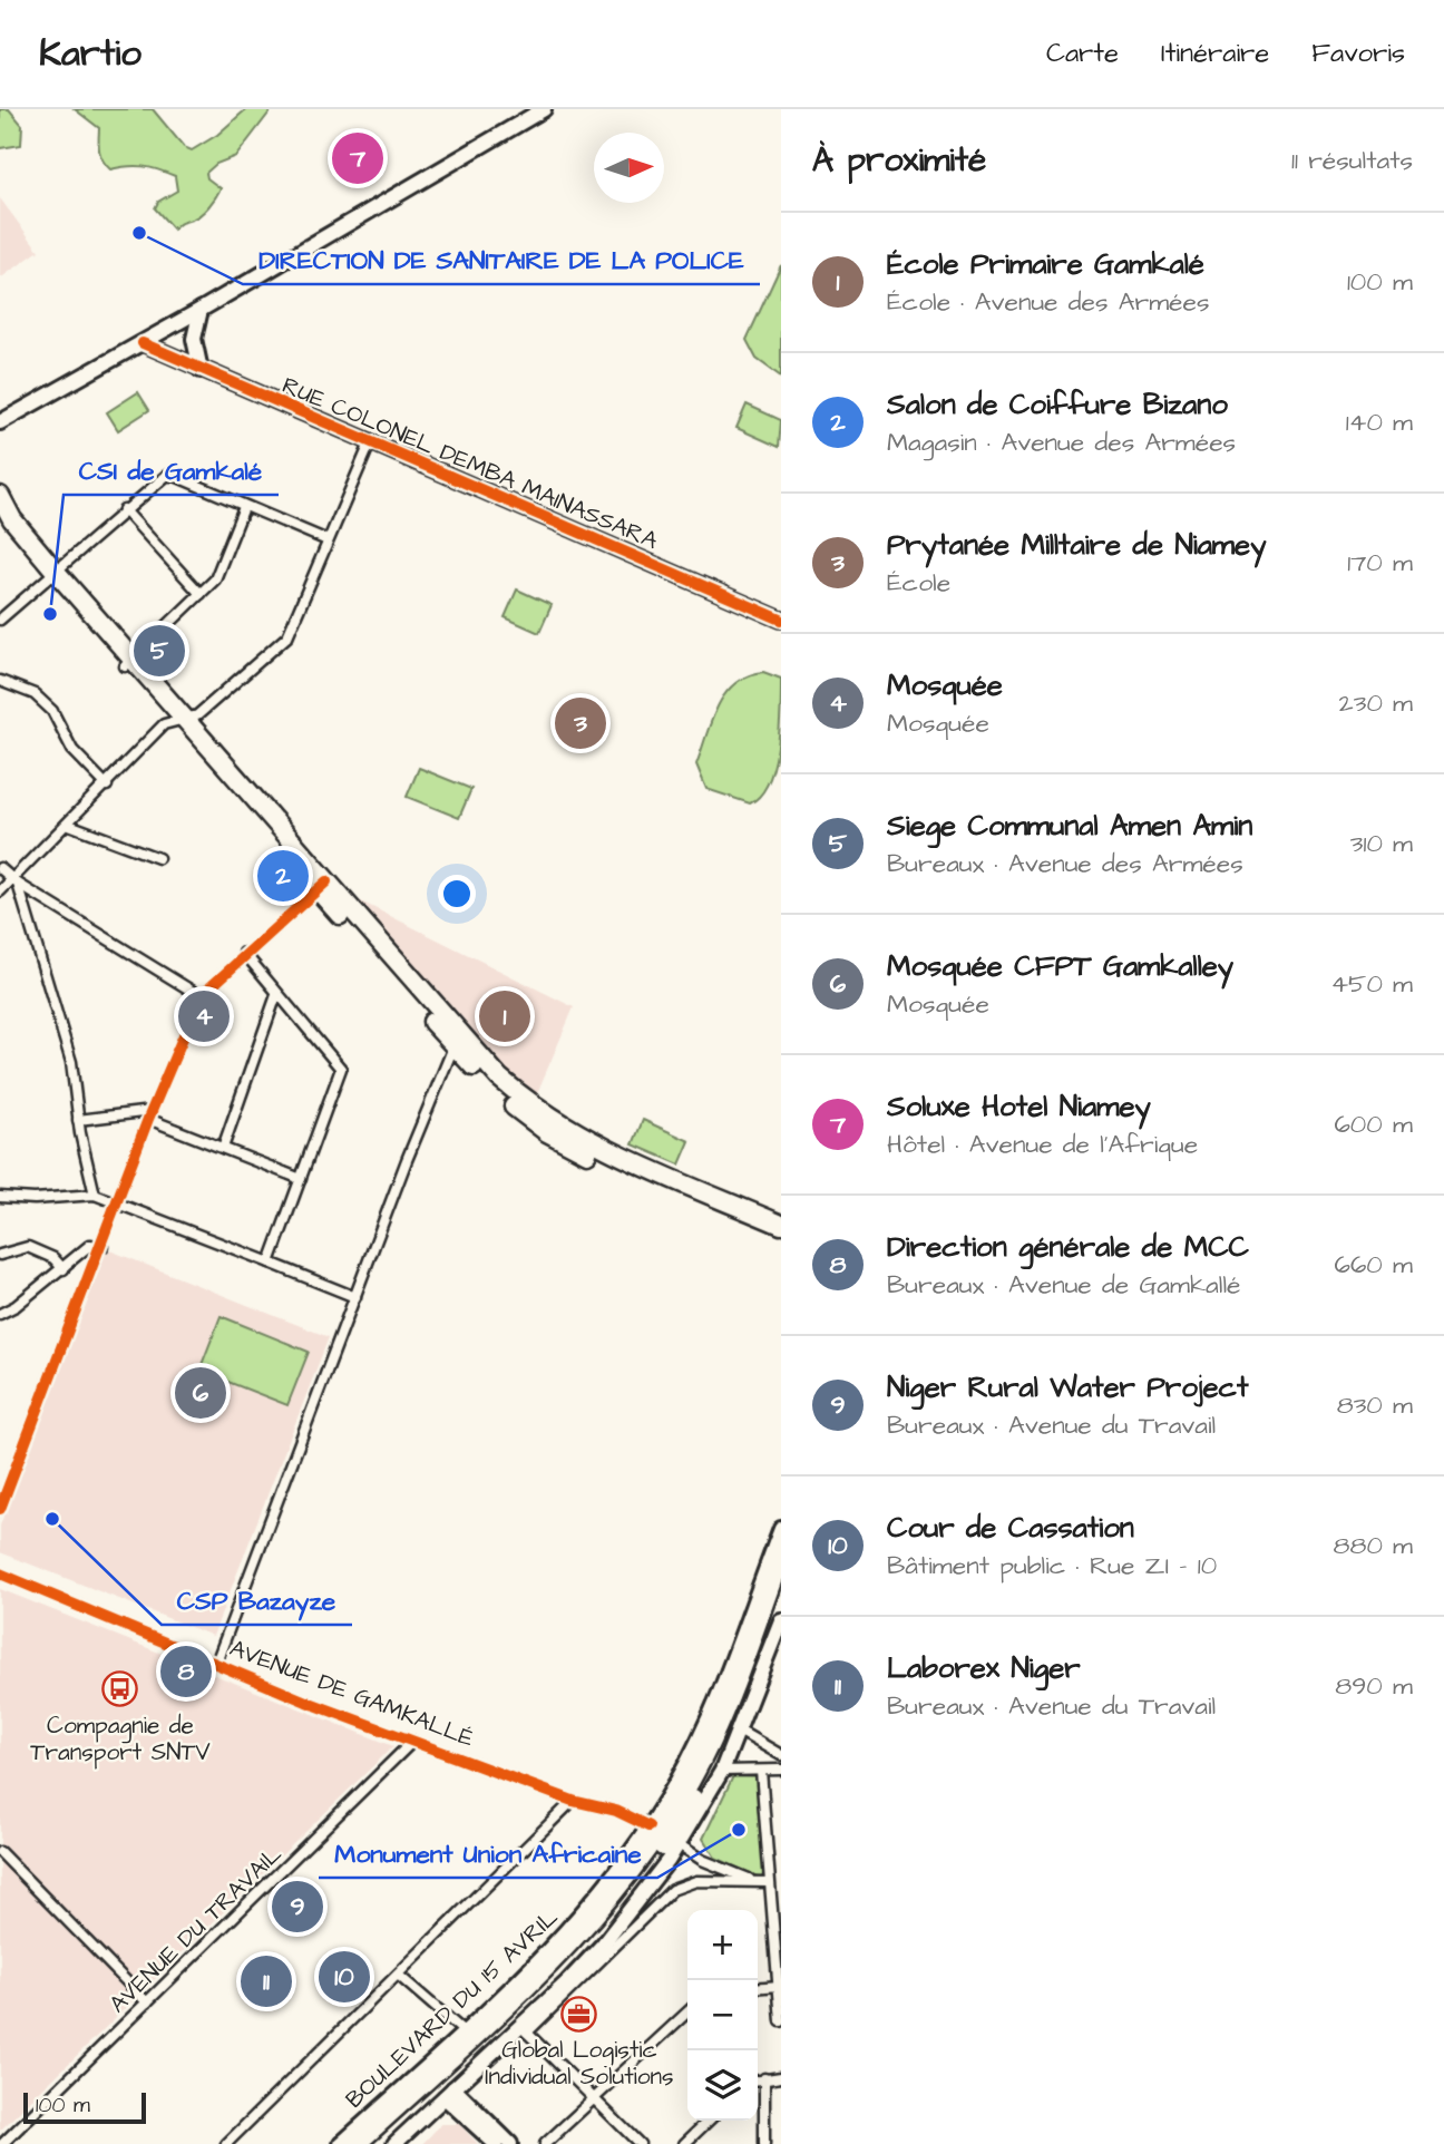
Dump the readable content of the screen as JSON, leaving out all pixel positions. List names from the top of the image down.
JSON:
{
  "streets": {
    "highway": ["BOULEVARD DU 15 AVRIL"],
    "main road": ["RUE COLONEL DEMBA MAINASSARA"],
    "street": ["AVENUE DE GAMKALLÉ", "AVENUE DU TRAVAIL"]
  },
  "crossings": [
    ["AVENUE DE GAMKALLÉ", "AVENUE DU TRAVAIL"],
    ["AVENUE DE GAMKALLÉ", "BOULEVARD DU 15 AVRIL"]
  ],
  "places": {
    "other": [
      "DIRECTION DE SANITAIRE DE LA POLICE",
      "CSI de Gamkalé",
      "CSP Bazayze",
      "Monument Union Africaine"
    ],
    "bus stop": ["Compagnie de Transport SNTV"],
    "office": ["Global Logistic Individual Solutions"]
  },
  "scale_bar": "100 m",
  "north": "right",
  "page": {
    "header": "Kartio",
    "nav": ["Carte", "Itinéraire", "Favoris"],
    "heading": ["À proximité", "11 résultats"],
    "pins": [
      "7",
      "5",
      "3",
      "2",
      "1",
      "4",
      "6",
      "8",
      "9",
      "10",
      "11"
    ],
    "list": [
      {
        "mark": "1",
        "name": "École Primaire Gamkalé",
        "note": "École · Avenue des Armées",
        "value": "100 m"
      },
      {
        "mark": "2",
        "name": "Salon de Coiffure Bizano",
        "note": "Magasin · Avenue des Armées",
        "value": "140 m"
      },
      {
        "mark": "3",
        "name": "Prytanée Milltaire de Niamey",
        "note": "École",
        "value": "170 m"
      },
      {
        "mark": "4",
        "name": "Mosquée",
        "note": "Mosquée",
        "value": "230 m"
      },
      {
        "mark": "5",
        "name": "Siege Communal Amen Amin",
        "note": "Bureaux · Avenue des Armées",
        "value": "310 m"
      },
      {
        "mark": "6",
        "name": "Mosquée CFPT Gamkalley",
        "note": "Mosquée",
        "value": "450 m"
      },
      {
        "mark": "7",
        "name": "Soluxe Hotel Niamey",
        "note": "Hôtel · Avenue de l'Afrique",
        "value": "600 m"
      },
      {
        "mark": "8",
        "name": "Direction générale de MCC",
        "note": "Bureaux · Avenue de Gamkallé",
        "value": "660 m"
      },
      {
        "mark": "9",
        "name": "Niger Rural Water Project",
        "note": "Bureaux · Avenue du Travail",
        "value": "830 m"
      },
      {
        "mark": "10",
        "name": "Cour de Cassation",
        "note": "Bâtiment public · Rue ZI - 10",
        "value": "880 m"
      },
      {
        "mark": "11",
        "name": "Laborex Niger",
        "note": "Bureaux · Avenue du Travail",
        "value": "890 m"
      }
    ],
    "map_buttons": ["+", "−"],
    "scale": "100 m"
  }
}
